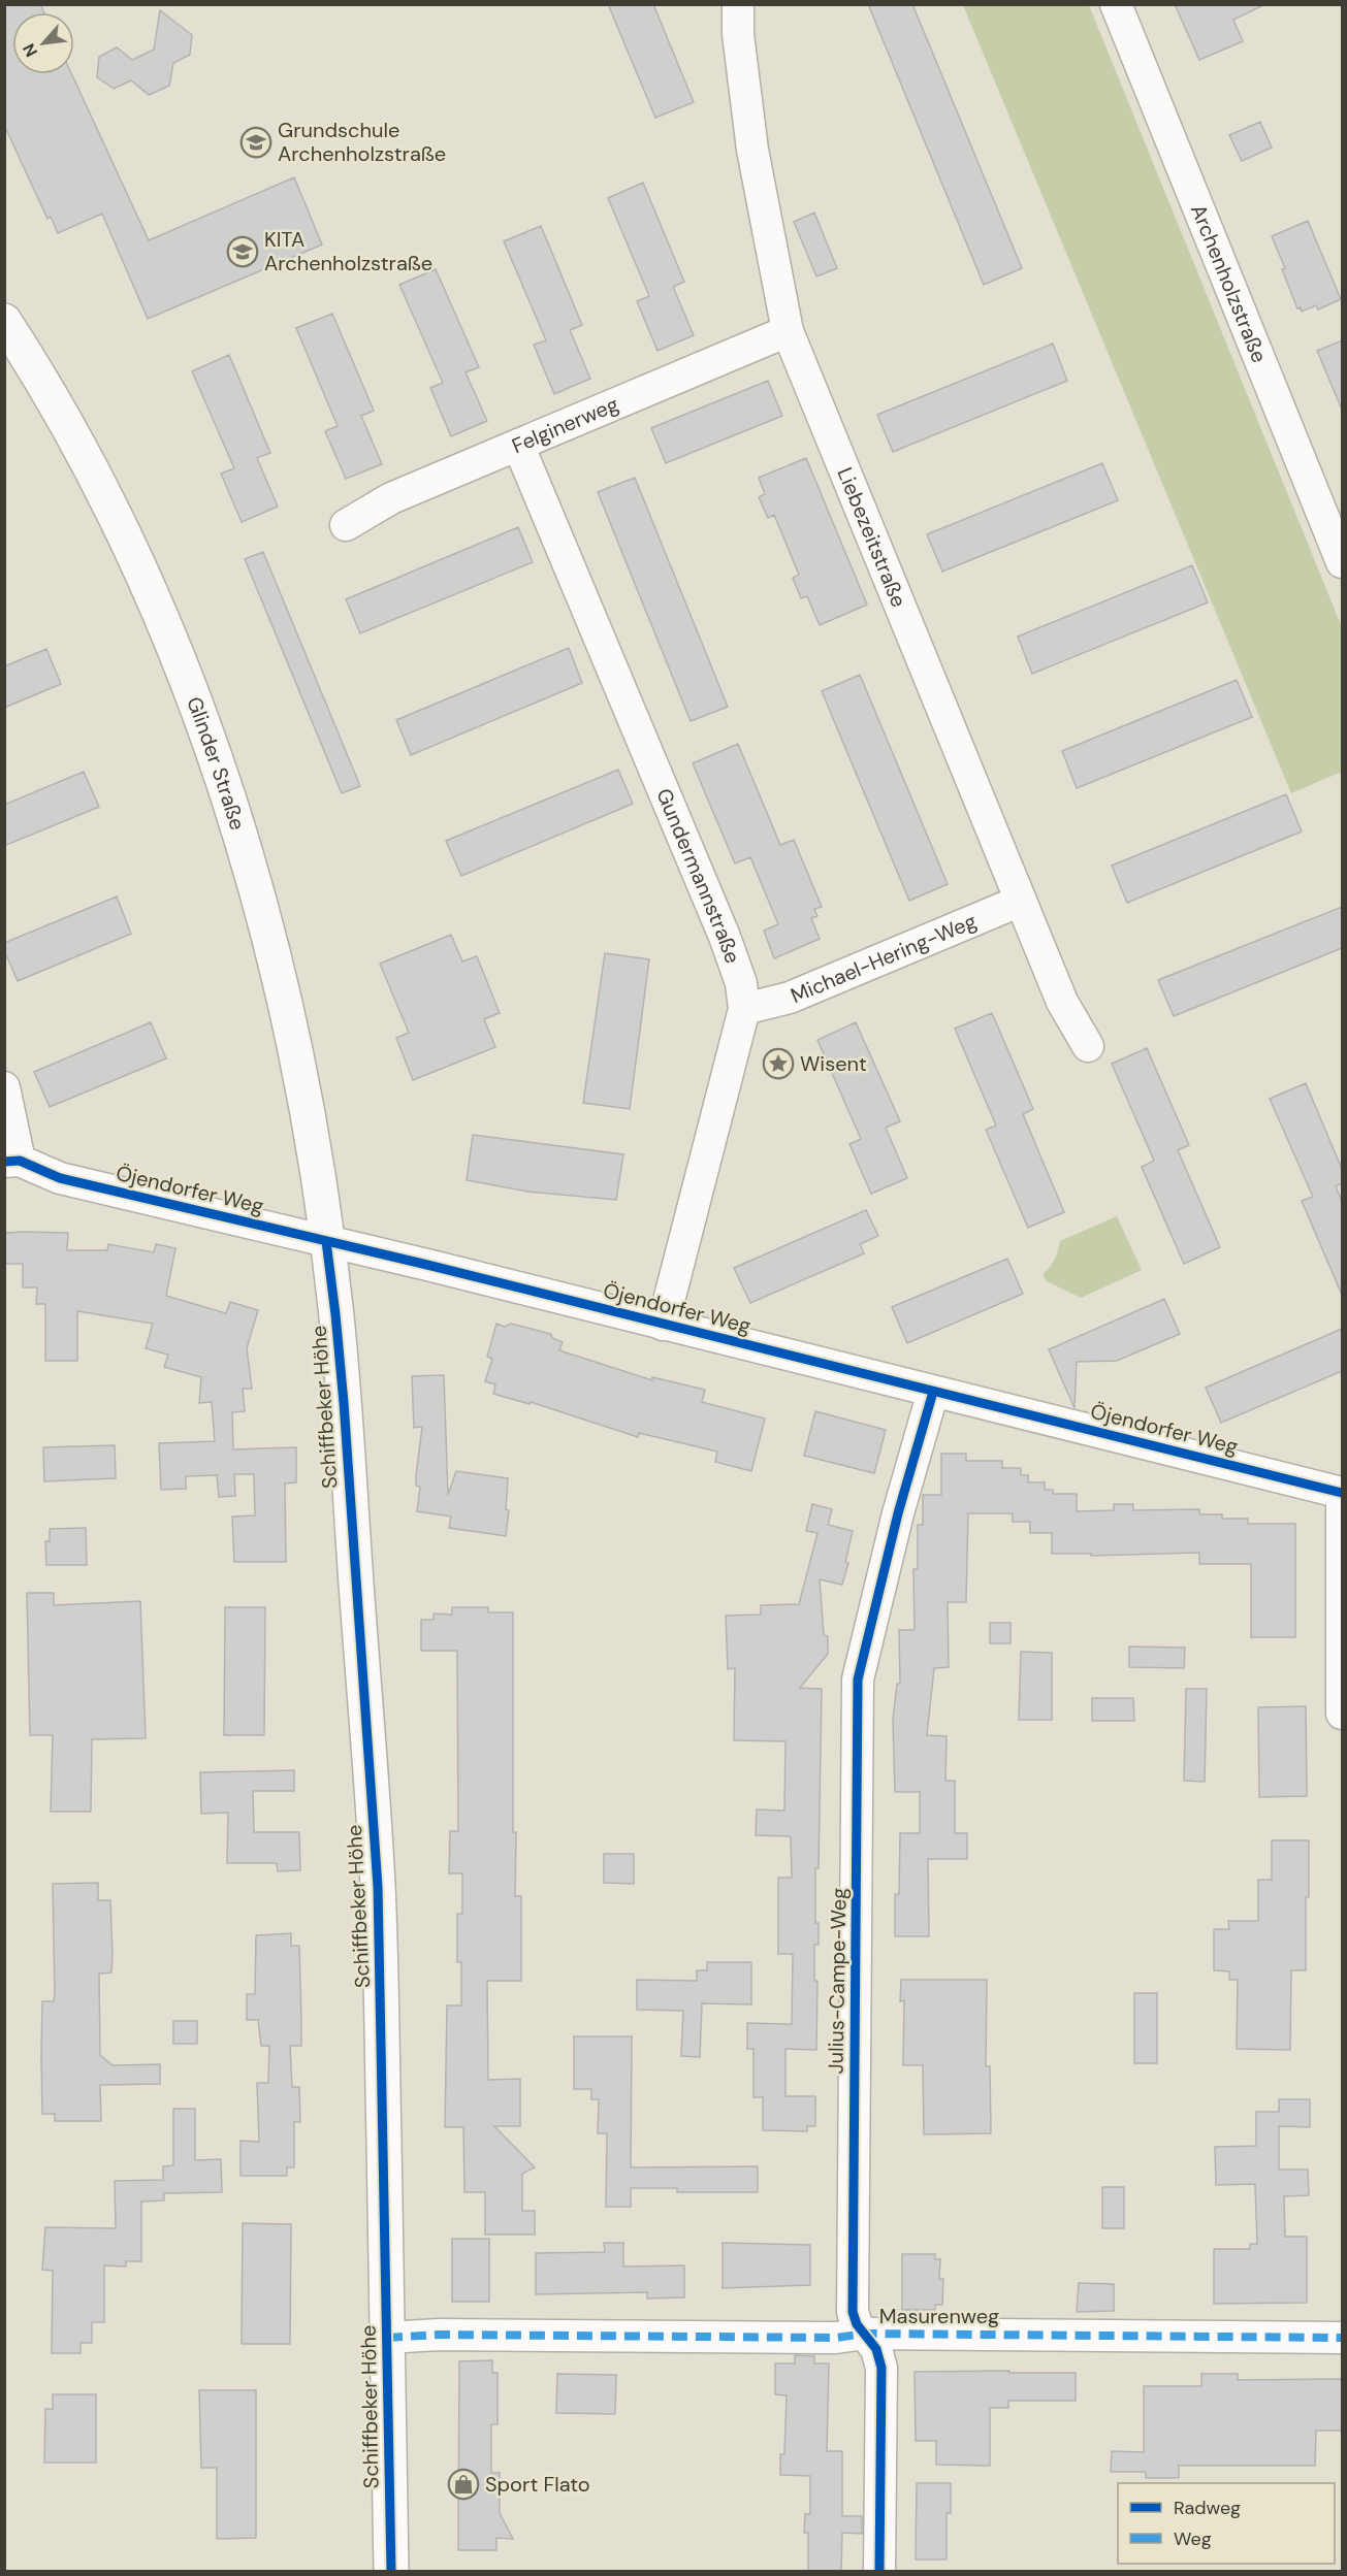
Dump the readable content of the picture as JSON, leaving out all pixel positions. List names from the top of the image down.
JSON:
{
  "streets": {
    "main road": ["Glinder Straße", "Schiffbeker Höhe"],
    "street": [
      "Archenholzstraße",
      "Felginerweg",
      "Liebezeitstraße",
      "Gundermannstraße",
      "Michael-Hering-Weg",
      "Öjendorfer Weg",
      "Julius-Campe-Weg",
      "Masurenweg"
    ]
  },
  "crossings": [
    ["Felginerweg", "Liebezeitstraße"],
    ["Felginerweg", "Gundermannstraße"],
    ["Liebezeitstraße", "Michael-Hering-Weg"],
    ["Glinder Straße", "Öjendorfer Weg"],
    ["Glinder Straße", "Schiffbeker Höhe"],
    ["Gundermannstraße", "Michael-Hering-Weg"],
    ["Gundermannstraße", "Öjendorfer Weg"],
    ["Öjendorfer Weg", "Schiffbeker Höhe"],
    ["Öjendorfer Weg", "Julius-Campe-Weg"],
    ["Schiffbeker Höhe", "Masurenweg"],
    ["Julius-Campe-Weg", "Masurenweg"]
  ],
  "places": {
    "school or university": ["Grundschule Archenholzstraße", "KITA Archenholzstraße"],
    "place": ["Wisent"],
    "shop": ["Sport Flato"]
  },
  "legend": ["Radweg", "Weg"],
  "north": "bottom left"
}
